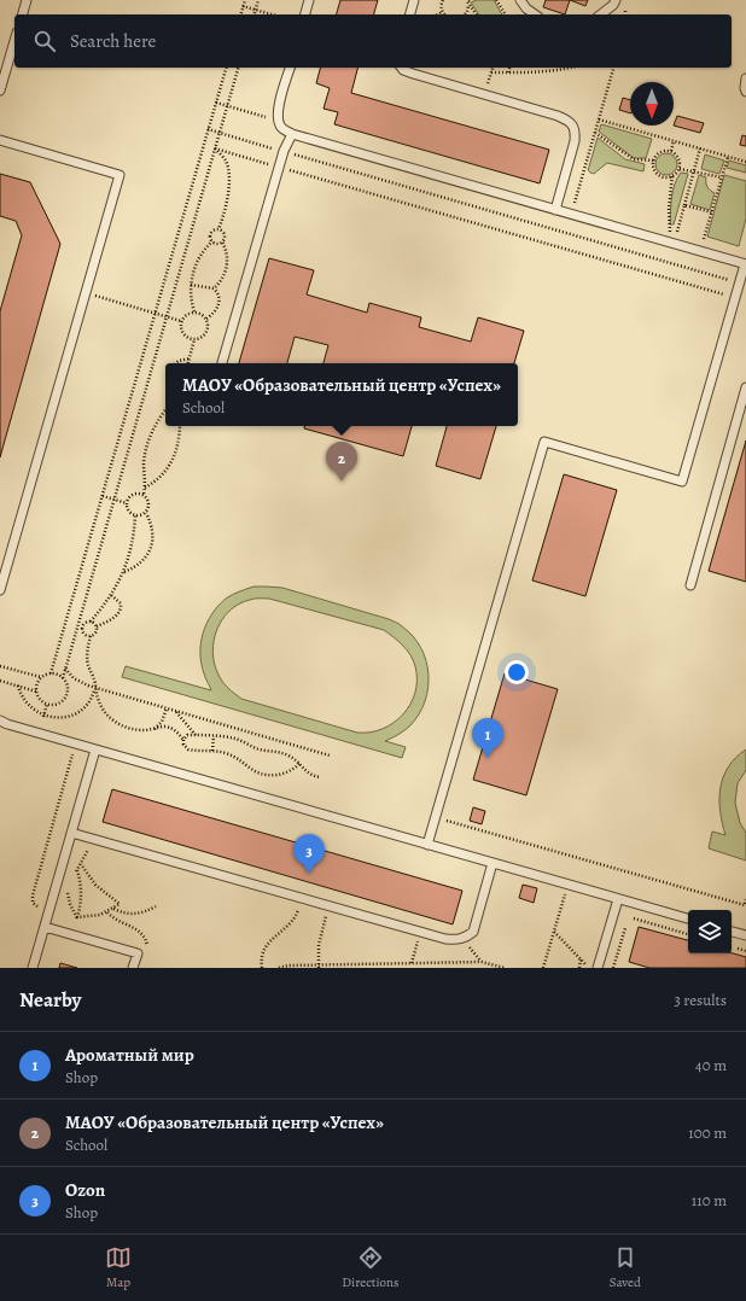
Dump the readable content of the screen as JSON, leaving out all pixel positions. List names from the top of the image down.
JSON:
{
  "north": "bottom",
  "page": {
    "search": "Search here",
    "popup": ["МАОУ «Образовательный центр «Успех»", "School"],
    "pins": ["2", "1", "3"],
    "heading": ["Nearby", "3 results"],
    "list": [
      {
        "mark": "1",
        "name": "Ароматный мир",
        "note": "Shop",
        "value": "40 m"
      },
      {
        "mark": "2",
        "name": "МАОУ «Образовательный центр «Успех»",
        "note": "School",
        "value": "100 m"
      },
      {
        "mark": "3",
        "name": "Ozon",
        "note": "Shop",
        "value": "110 m"
      }
    ],
    "nav": ["Map", "Directions", "Saved"]
  }
}
